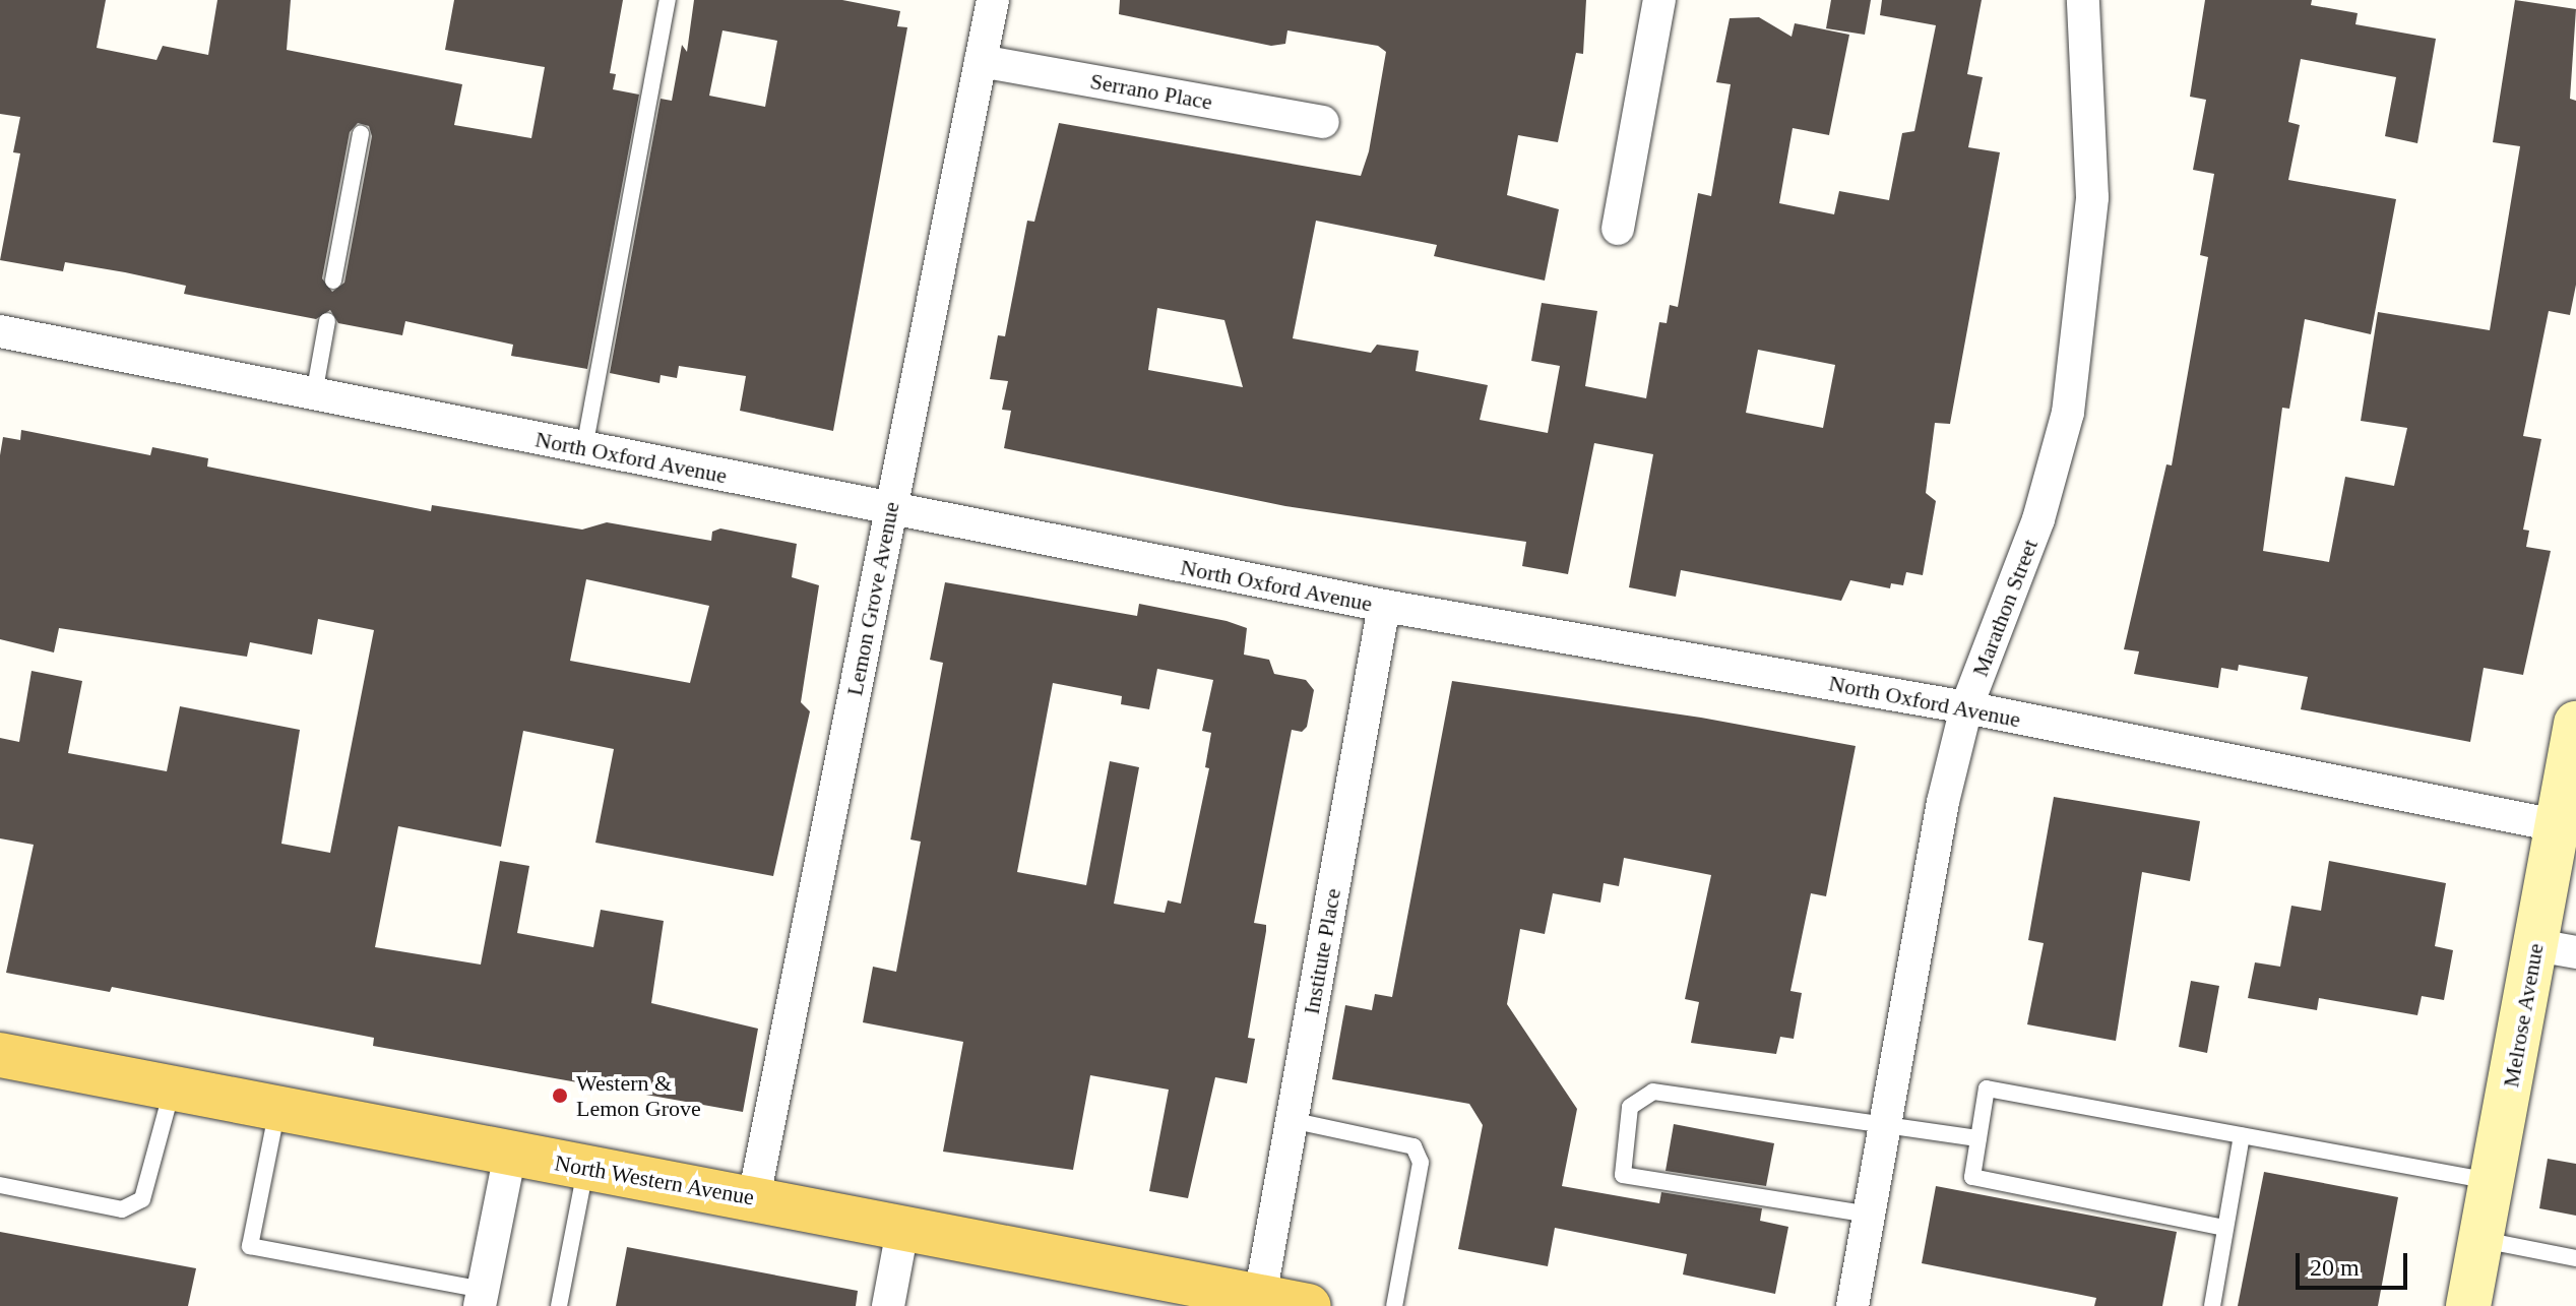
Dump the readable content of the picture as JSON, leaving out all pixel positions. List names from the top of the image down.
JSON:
{
  "streets": {
    "main road": ["Melrose Avenue", "North Western Avenue"],
    "street": [
      "Serrano Place",
      "North Oxford Avenue",
      "Lemon Grove Avenue",
      "Marathon Street",
      "Institute Place"
    ]
  },
  "crossings": [
    ["Serrano Place", "Lemon Grove Avenue"],
    ["North Oxford Avenue", "Lemon Grove Avenue"],
    ["North Oxford Avenue", "Marathon Street"],
    ["North Oxford Avenue", "Institute Place"],
    ["North Oxford Avenue", "Melrose Avenue"],
    ["Lemon Grove Avenue", "North Western Avenue"],
    ["Institute Place", "North Western Avenue"]
  ],
  "places": ["Western & Lemon Grove"],
  "scale_bar": "20 m"
}
